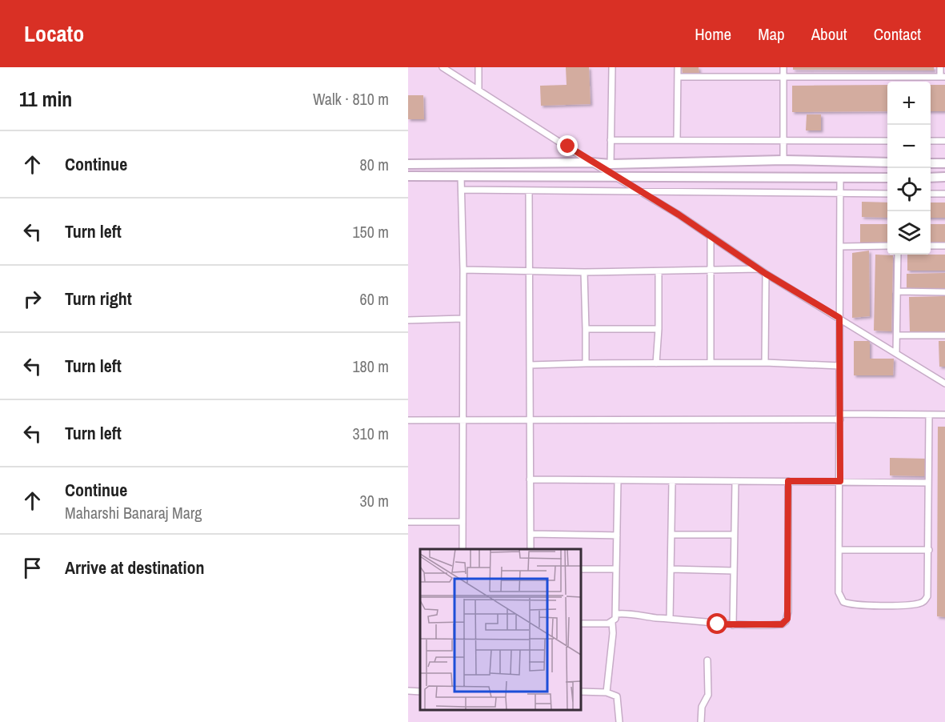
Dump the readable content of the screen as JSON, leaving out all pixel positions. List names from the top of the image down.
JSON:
{
  "page": {
    "header": "Locato",
    "nav": [
      "Home",
      "Map",
      "About",
      "Contact"
    ],
    "heading": ["11 min", "Walk · 810 m"],
    "map_buttons": ["+", "−"],
    "list": [
      ["Continue", "80 m"],
      ["Turn left", "150 m"],
      ["Turn right", "60 m"],
      ["Turn left", "180 m"],
      ["Turn left", "310 m"],
      ["Continue", "Maharshi Banaraj Marg", "30 m"],
      "Arrive at destination"
    ]
  }
}
